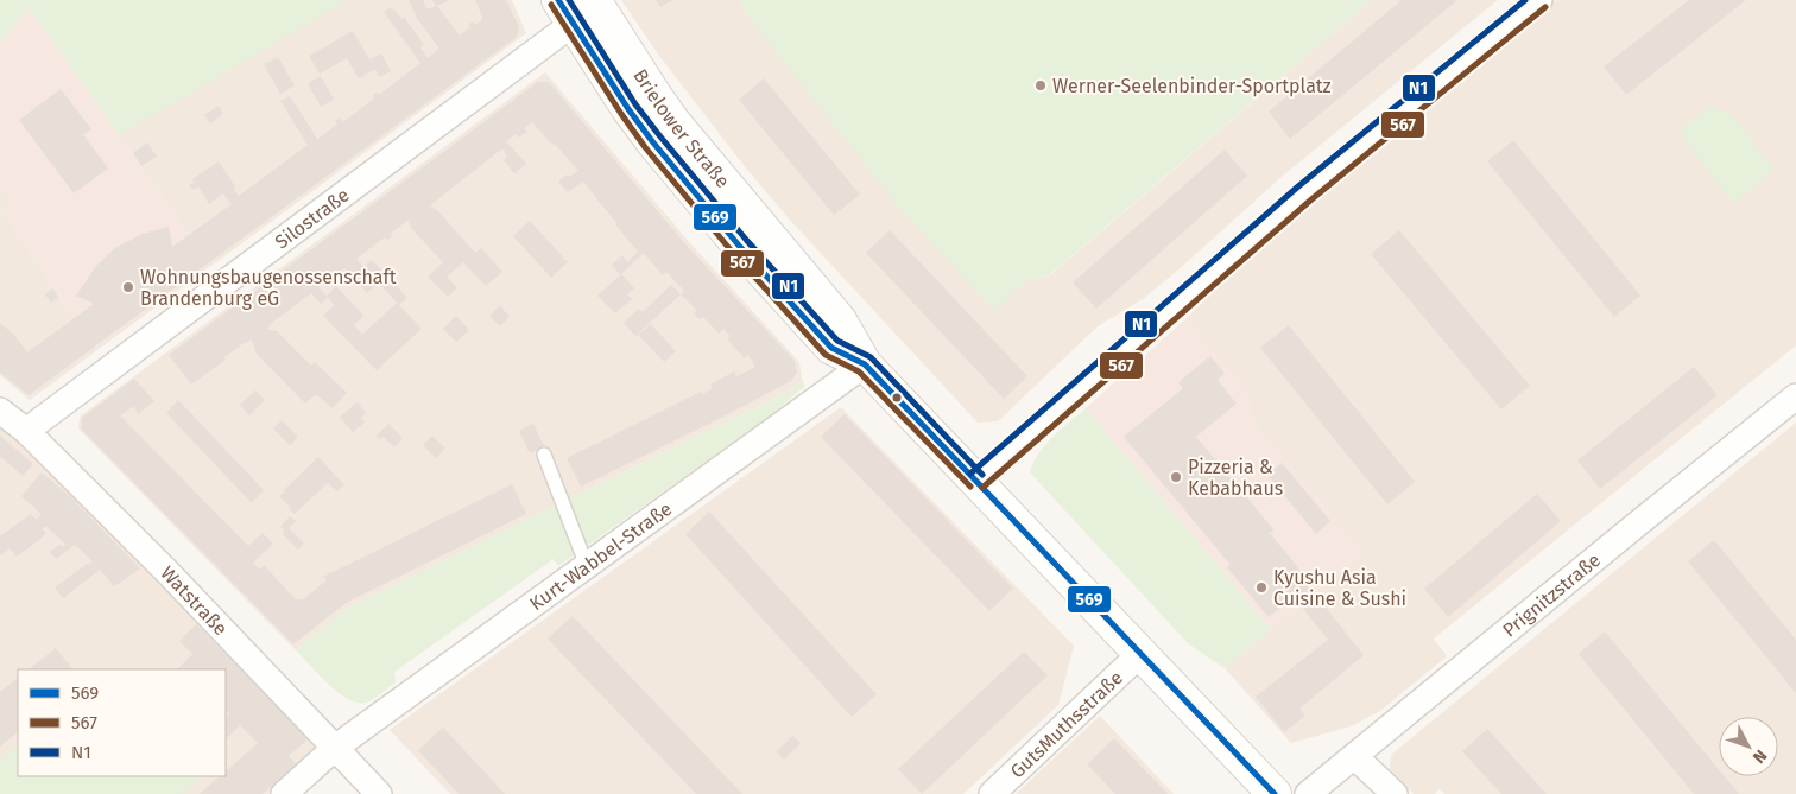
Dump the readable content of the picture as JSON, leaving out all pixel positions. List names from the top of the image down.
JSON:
{
  "streets": {
    "main road": ["Brielower Straße"],
    "street": [
      "Silostraße",
      "Kurt-Wabbel-Straße",
      "Prignitzstraße",
      "Watstraße",
      "GutsMuthsstraße"
    ]
  },
  "crossings": [
    ["Brielower Straße", "Silostraße"],
    ["Brielower Straße", "Kurt-Wabbel-Straße"],
    ["Brielower Straße", "GutsMuthsstraße"],
    ["Silostraße", "Watstraße"],
    ["Kurt-Wabbel-Straße", "Watstraße"]
  ],
  "places": [
    "Werner-Seelenbinder-Sportplatz",
    "Wohnungsbaugenossenschaft Brandenburg eG",
    "Pizzeria & Kebabhaus",
    "Kyushu Asia Cuisine & Sushi"
  ],
  "lines": ["transit line 569", "transit line N1", "transit line 567"],
  "legend": ["569", "567", "N1"],
  "north": "bottom right"
}
